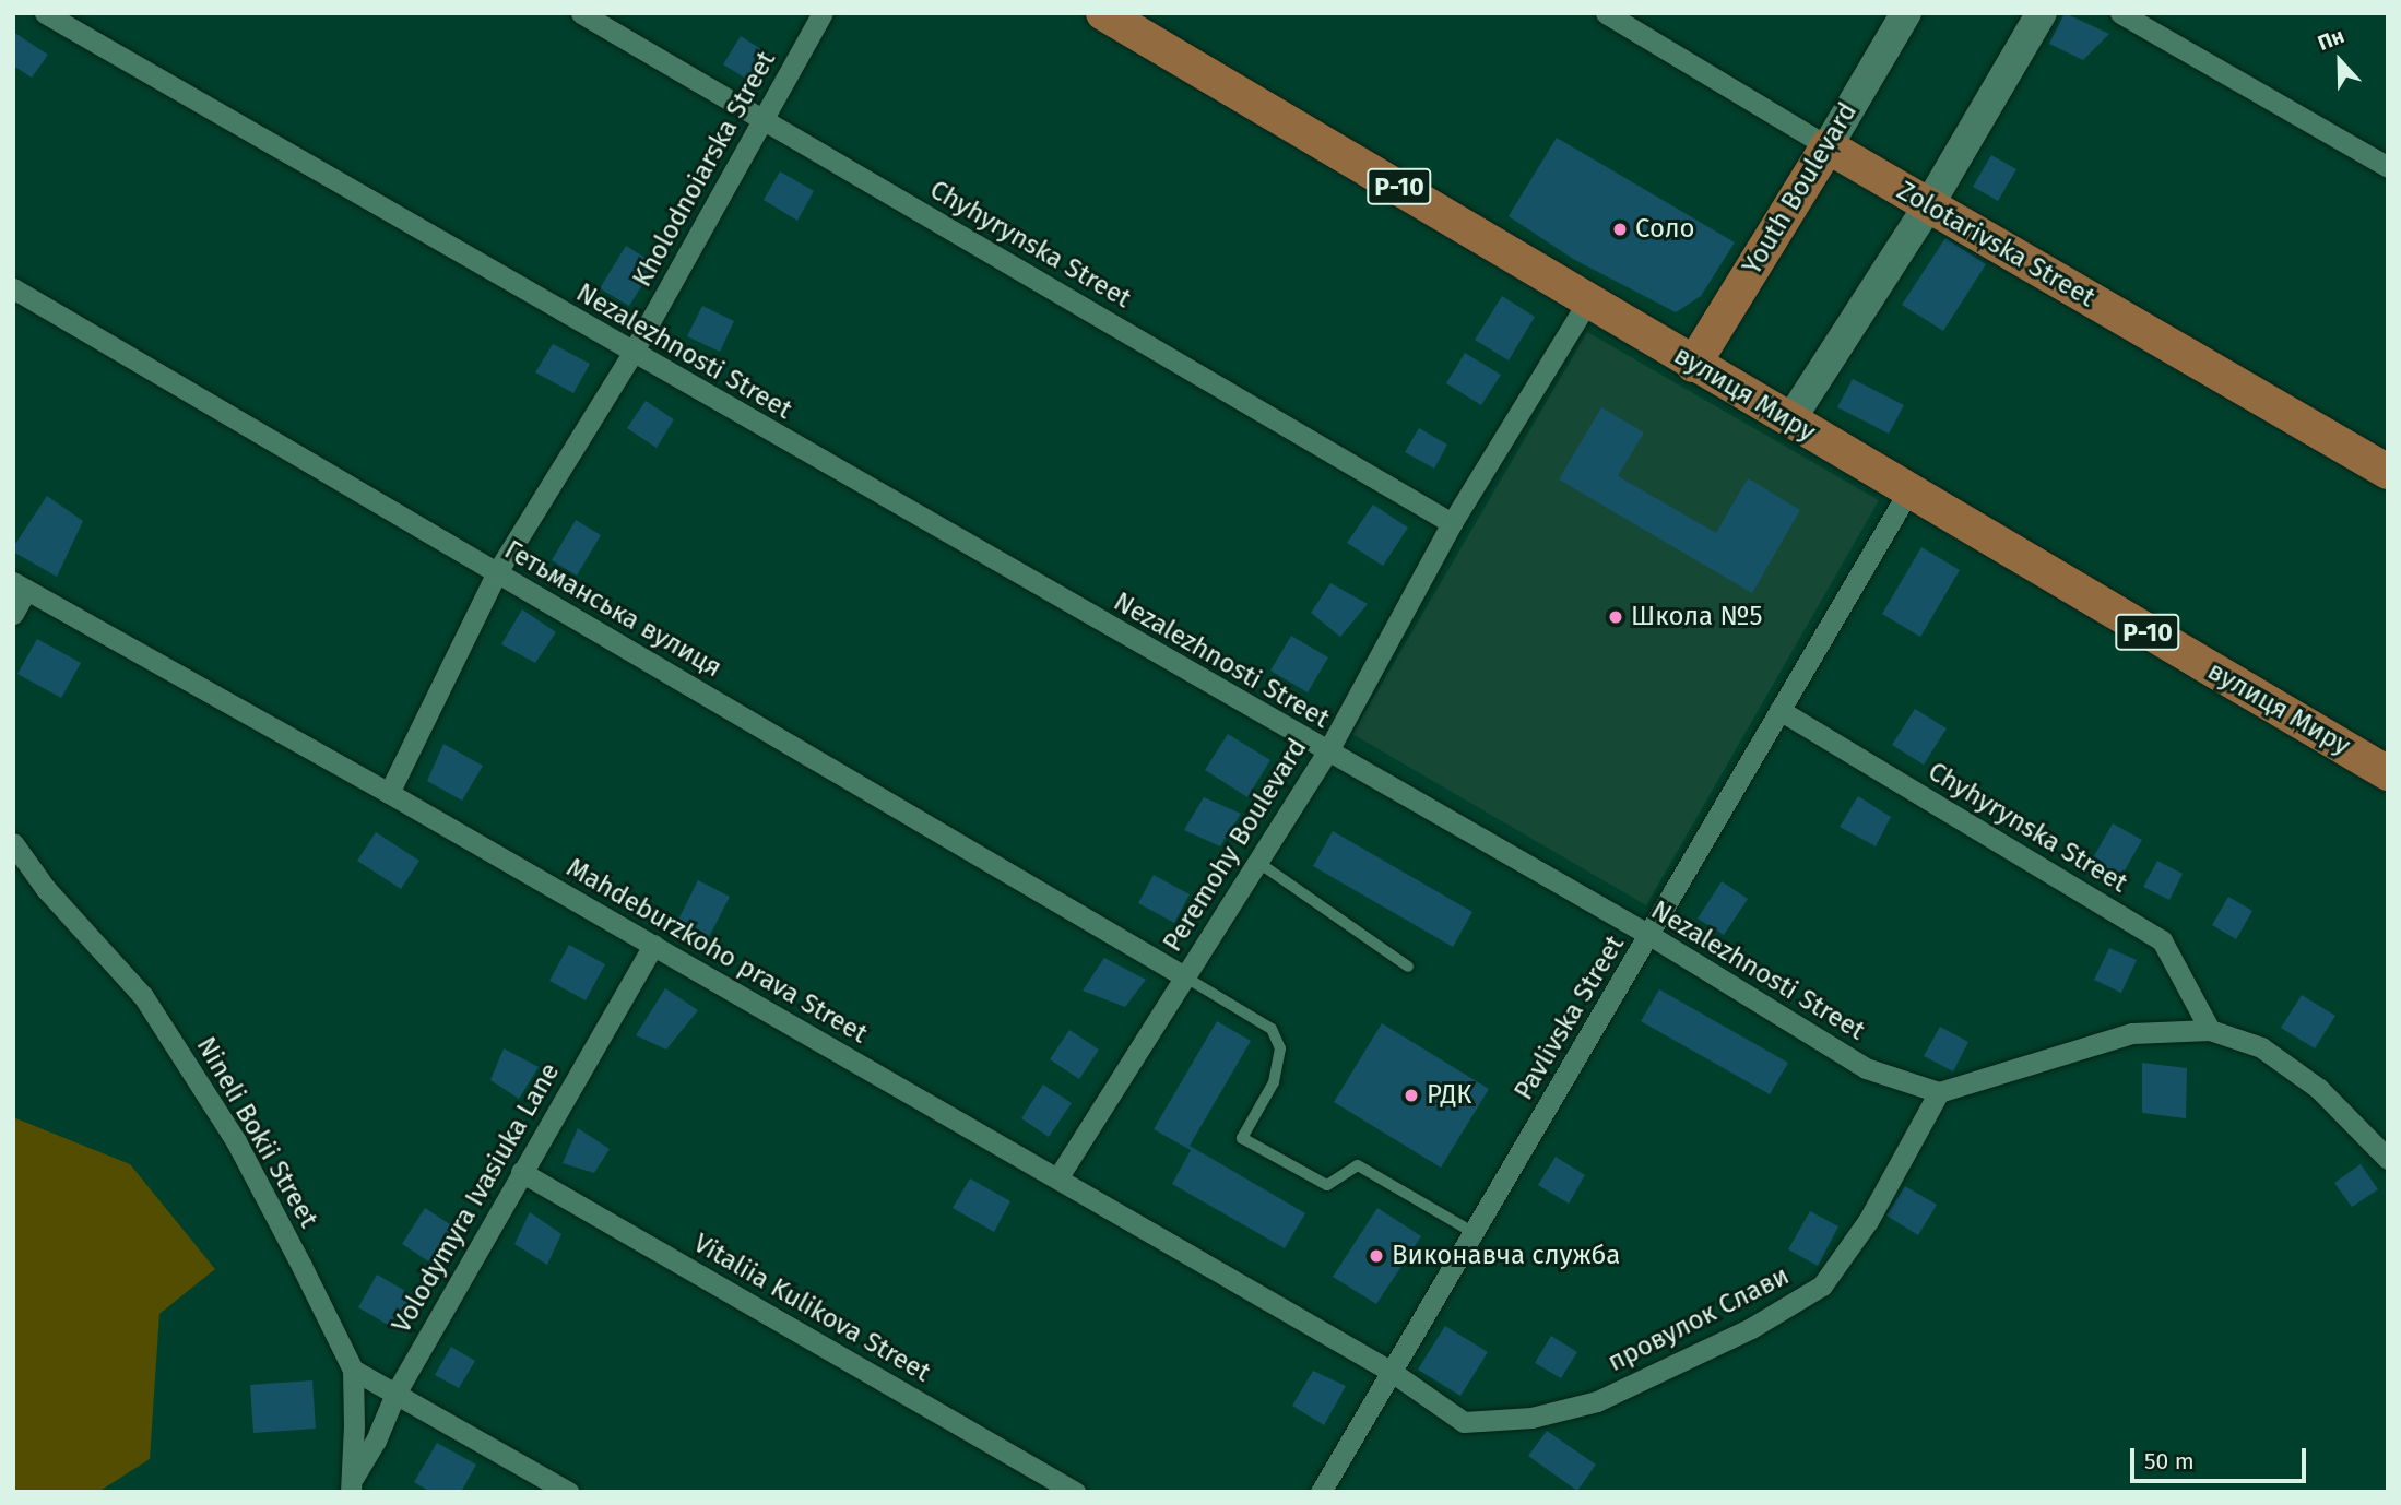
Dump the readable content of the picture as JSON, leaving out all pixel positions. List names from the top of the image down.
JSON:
{
  "streets": {
    "main road": [
      "Р-10",
      "Youth Boulevard",
      "Zolotarivska Street",
      "вулиця Миру"
    ],
    "street": [
      "Kholodnoiarska Street",
      "Chyhyrynska Street",
      "Nezalezhnosti Street",
      "Гетьманська вулиця",
      "Peremohy Boulevard",
      "Mahdeburzkoho prava Street",
      "Pavlivska Street",
      "Nineli Bokii Street",
      "Volodymyra Ivasiuka Lane",
      "Vitaliia Kulikova Street",
      "провулок Слави"
    ]
  },
  "crossings": [
    ["Kholodnoiarska Street", "Chyhyrynska Street"],
    ["Kholodnoiarska Street", "Nezalezhnosti Street"],
    ["Kholodnoiarska Street", "Гетьманська вулиця"],
    ["Kholodnoiarska Street", "Mahdeburzkoho prava Street"],
    ["Youth Boulevard", "Zolotarivska Street"],
    ["Youth Boulevard", "вулиця Миру"],
    ["Chyhyrynska Street", "Peremohy Boulevard"],
    ["Chyhyrynska Street", "Pavlivska Street"],
    ["Nezalezhnosti Street", "Peremohy Boulevard"],
    ["Nezalezhnosti Street", "Pavlivska Street"],
    ["Nezalezhnosti Street", "провулок Слави"],
    ["вулиця Миру", "Peremohy Boulevard"],
    ["вулиця Миру", "Pavlivska Street"],
    ["Гетьманська вулиця", "Peremohy Boulevard"],
    ["Peremohy Boulevard", "Mahdeburzkoho prava Street"],
    ["Mahdeburzkoho prava Street", "Pavlivska Street"],
    ["Mahdeburzkoho prava Street", "Volodymyra Ivasiuka Lane"],
    ["Mahdeburzkoho prava Street", "провулок Слави"],
    ["Pavlivska Street", "провулок Слави"],
    ["Nineli Bokii Street", "Volodymyra Ivasiuka Lane"],
    ["Volodymyra Ivasiuka Lane", "Vitaliia Kulikova Street"]
  ],
  "places": [
    "Соло",
    "Школа №5",
    "РДК",
    "Виконавча служба"
  ],
  "scale_bar": "50 m",
  "north": "top"
}
